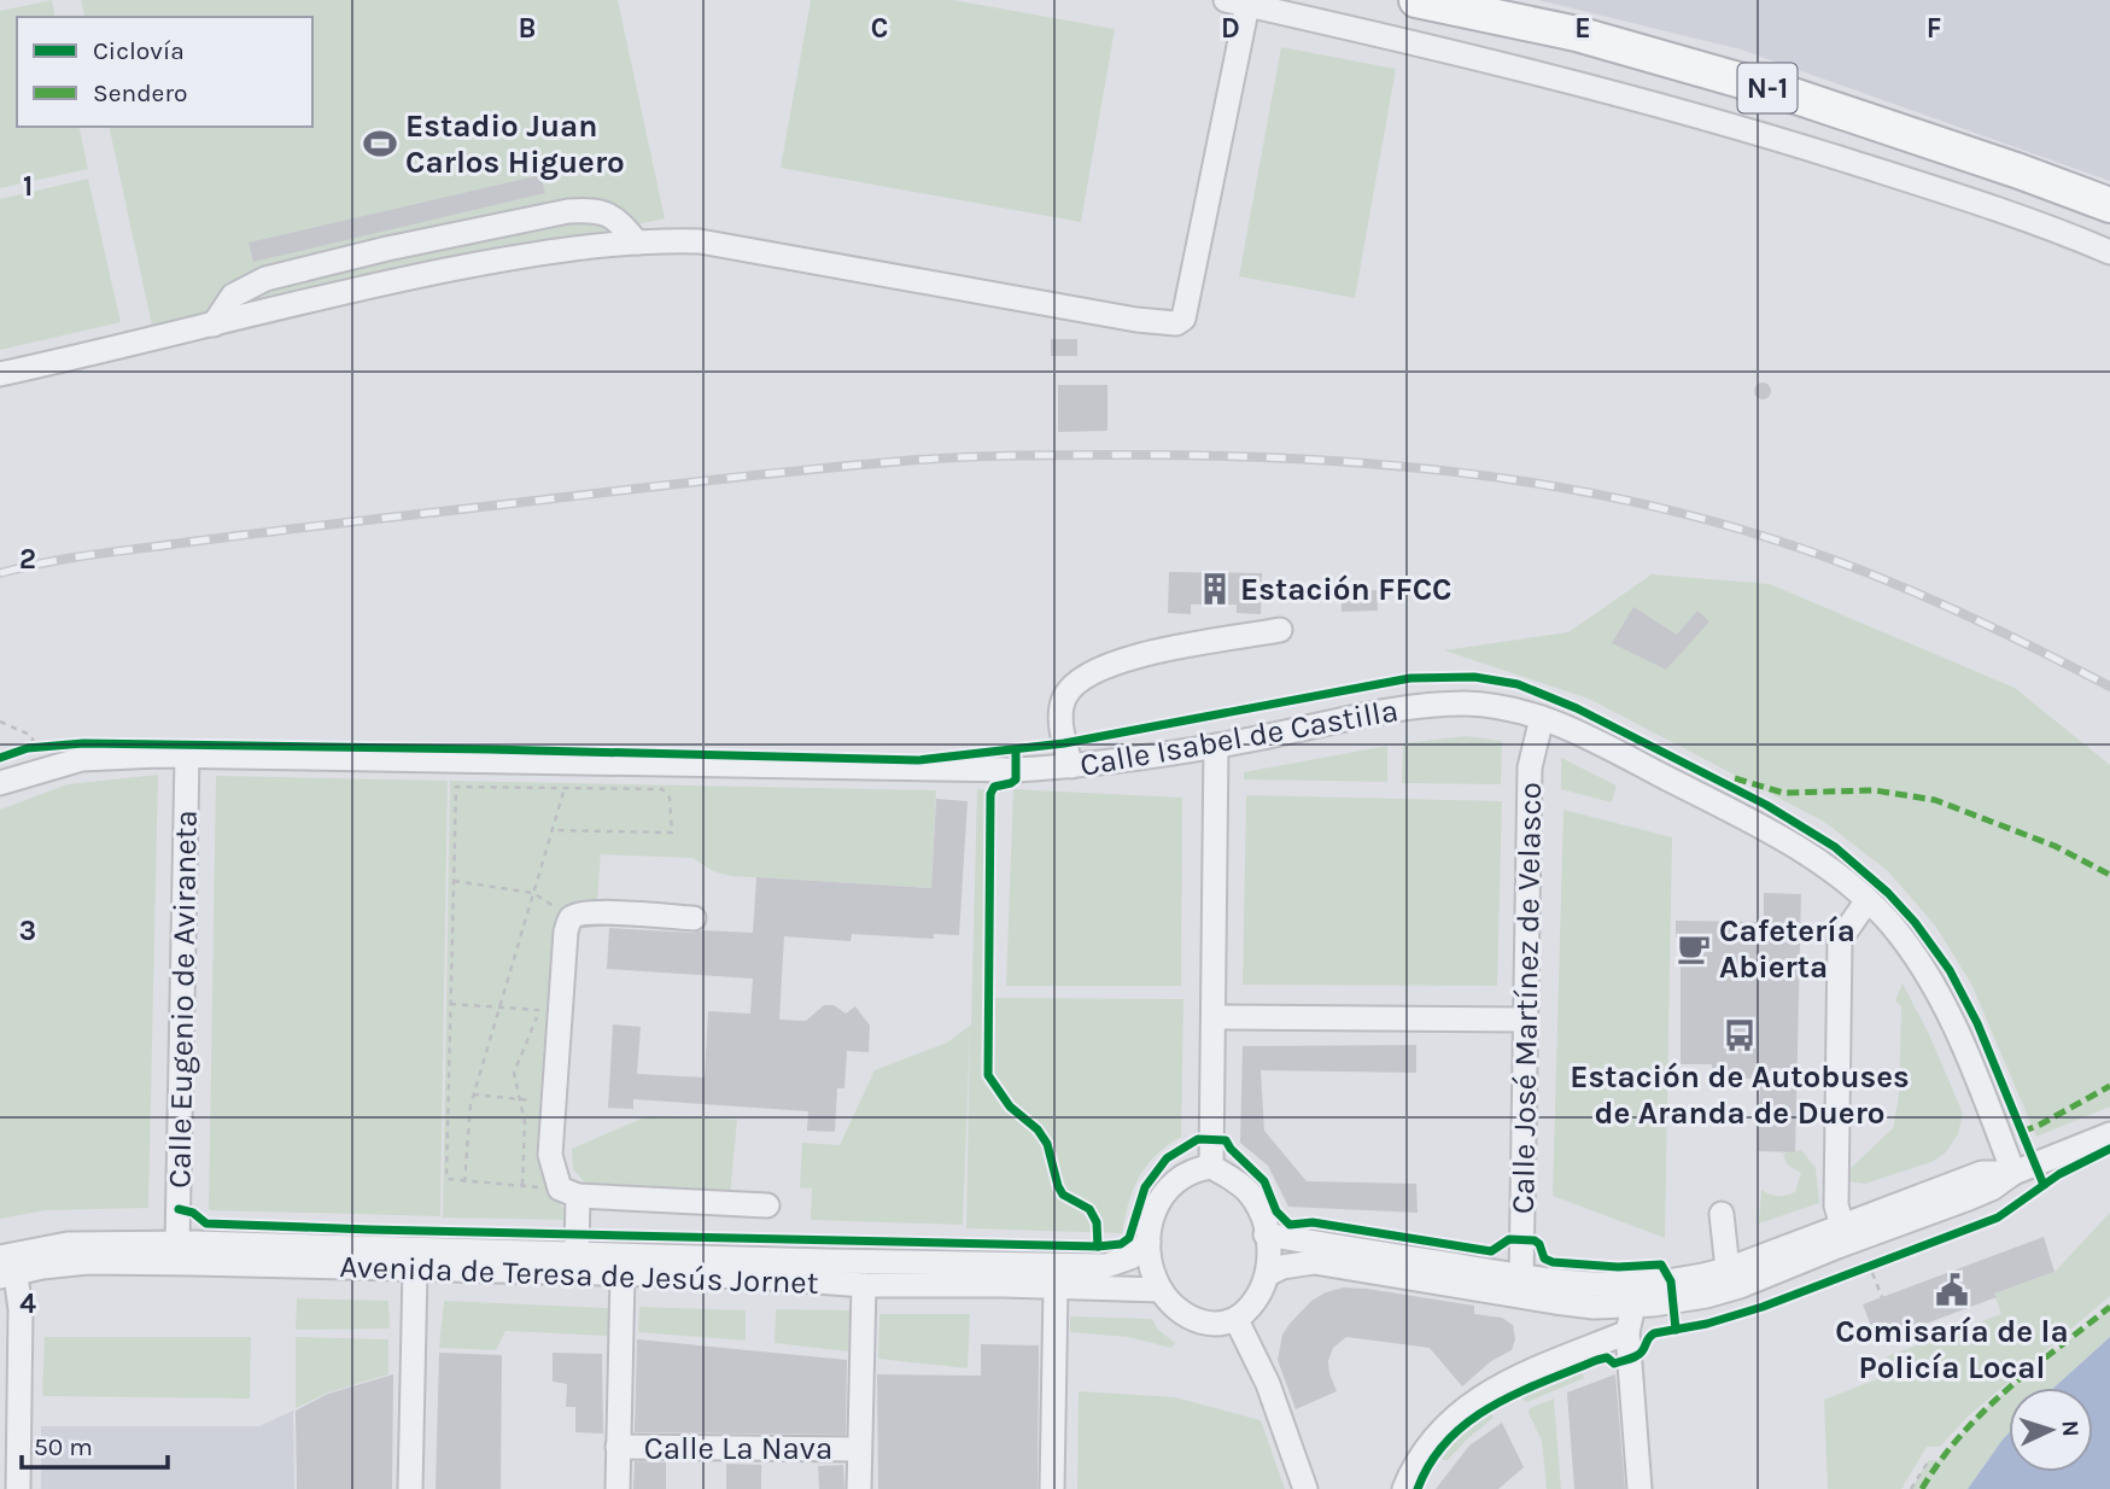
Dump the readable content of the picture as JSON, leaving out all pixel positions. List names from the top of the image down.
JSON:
{
  "streets": {
    "highway": ["N-1"],
    "street": [
      "Calle Isabel de Castilla",
      "Calle José Martínez de Velasco",
      "Calle Eugenio de Aviraneta",
      "Avenida de Teresa de Jesús Jornet",
      "Calle La Nava"
    ]
  },
  "crossings": [
    ["Calle Isabel de Castilla", "Calle José Martínez de Velasco"],
    ["Calle Isabel de Castilla", "Calle Eugenio de Aviraneta"],
    ["Calle Eugenio de Aviraneta", "Avenida de Teresa de Jesús Jornet"]
  ],
  "places": {
    "sports": ["Estadio Juan Carlos Higuero"],
    "building": ["Estación FFCC"],
    "cafe": ["Cafetería Abierta"],
    "bus stop": ["Estación de Autobuses de Aranda de Duero"],
    "public building": ["Comisaría de la Policía Local"]
  },
  "legend": ["Ciclovía", "Sendero"],
  "scale_bar": "50 m",
  "north": "right",
  "grid": {
    "columns": [
      "B",
      "C",
      "D",
      "E",
      "F"
    ],
    "rows": [
      "1",
      "2",
      "3",
      "4"
    ]
  }
}
